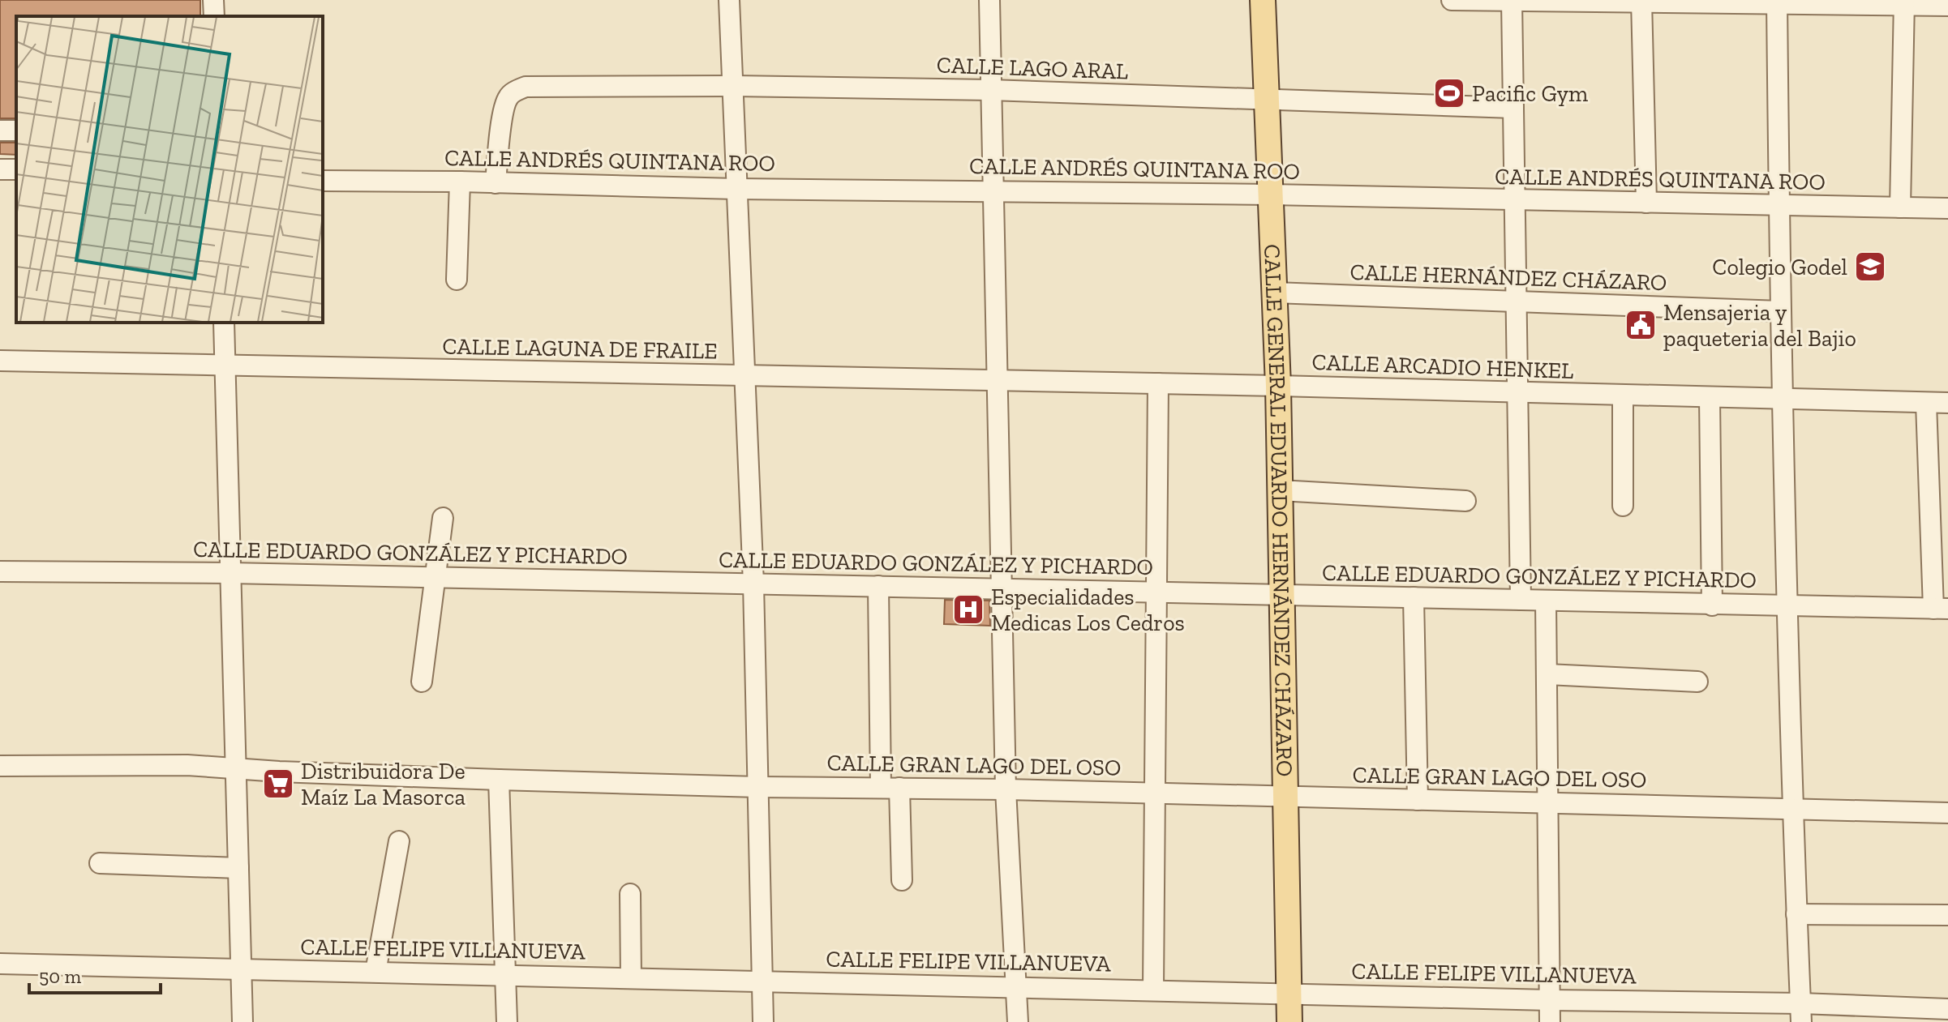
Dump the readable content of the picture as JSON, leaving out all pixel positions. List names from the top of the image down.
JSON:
{
  "streets": {
    "main road": ["CALLE GENERAL EDUARDO HERNÁNDEZ CHÁZARO"],
    "street": [
      "CALLE LAGO ARAL",
      "CALLE ANDRÉS QUINTANA ROO",
      "CALLE HERNÁNDEZ CHÁZARO",
      "CALLE LAGUNA DE FRAILE",
      "CALLE ARCADIO HENKEL",
      "CALLE EDUARDO GONZÁLEZ Y PICHARDO",
      "CALLE GRAN LAGO DEL OSO",
      "CALLE FELIPE VILLANUEVA"
    ]
  },
  "crossings": [
    ["CALLE LAGO ARAL", "CALLE ANDRÉS QUINTANA ROO"],
    ["CALLE LAGO ARAL", "CALLE GENERAL EDUARDO HERNÁNDEZ CHÁZARO"],
    ["CALLE ANDRÉS QUINTANA ROO", "CALLE GENERAL EDUARDO HERNÁNDEZ CHÁZARO"],
    ["CALLE HERNÁNDEZ CHÁZARO", "CALLE GENERAL EDUARDO HERNÁNDEZ CHÁZARO"],
    ["CALLE LAGUNA DE FRAILE", "CALLE ARCADIO HENKEL"],
    ["CALLE ARCADIO HENKEL", "CALLE GENERAL EDUARDO HERNÁNDEZ CHÁZARO"],
    ["CALLE GENERAL EDUARDO HERNÁNDEZ CHÁZARO", "CALLE EDUARDO GONZÁLEZ Y PICHARDO"],
    ["CALLE GENERAL EDUARDO HERNÁNDEZ CHÁZARO", "CALLE GRAN LAGO DEL OSO"],
    ["CALLE GENERAL EDUARDO HERNÁNDEZ CHÁZARO", "CALLE FELIPE VILLANUEVA"]
  ],
  "places": {
    "sports": ["Pacific Gym"],
    "school or university": ["Colegio Godel"],
    "public building": ["Mensajeria y paqueteria del Bajio"],
    "hospital": ["Especialidades Medicas Los Cedros"],
    "supermarket": ["Distribuidora De Maíz La Masorca"]
  },
  "scale_bar": "50 m"
}
